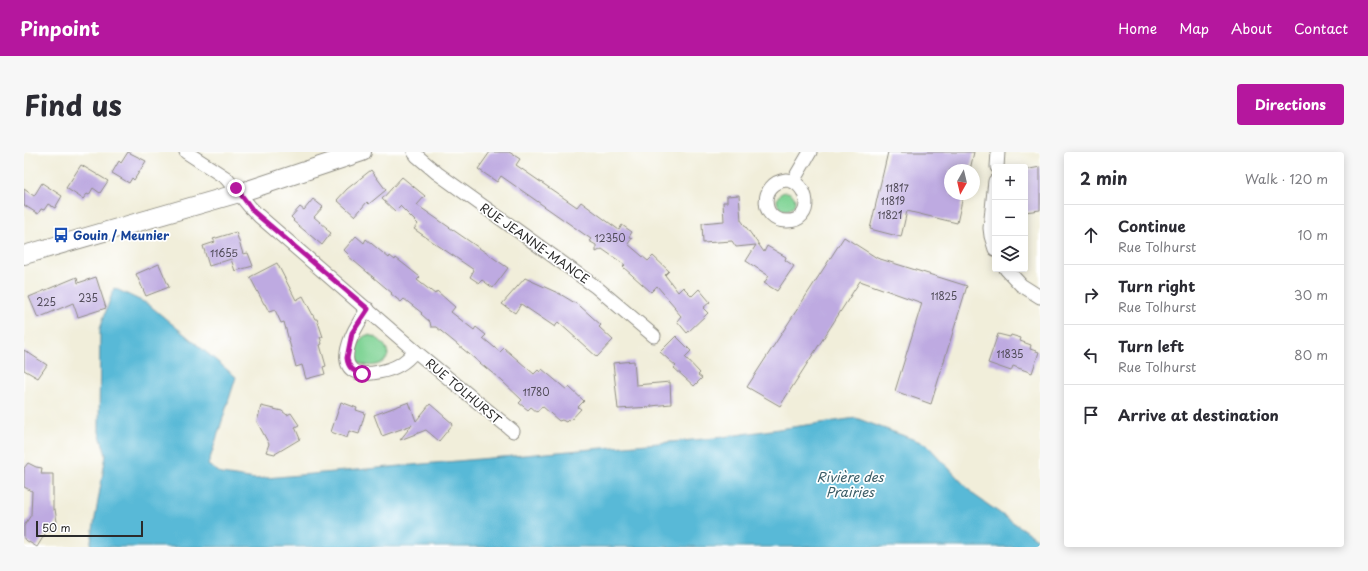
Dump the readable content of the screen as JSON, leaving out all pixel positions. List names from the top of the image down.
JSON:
{
  "streets": {
    "street": ["RUE JEANNE-MANCE", "RUE TOLHURST"]
  },
  "water": ["Rivière des Prairies"],
  "places": {
    "bus stop": ["Gouin / Meunier"]
  },
  "house_numbers": [
    "11817",
    "11819",
    "11821",
    "12350",
    "11655",
    "11825",
    "235",
    "225",
    "11835",
    "11780"
  ],
  "scale_bar": "50 m",
  "north": "bottom",
  "page": {
    "header": "Pinpoint",
    "nav": [
      "Home",
      "Map",
      "About",
      "Contact"
    ],
    "title": "Find us",
    "buttons": "Directions",
    "heading": ["2 min", "Walk · 120 m"],
    "map_buttons": ["+", "−"],
    "list": [
      ["Continue", "Rue Tolhurst", "10 m"],
      ["Turn right", "Rue Tolhurst", "30 m"],
      ["Turn left", "Rue Tolhurst", "80 m"],
      "Arrive at destination"
    ],
    "scale": "50 m"
  }
}
